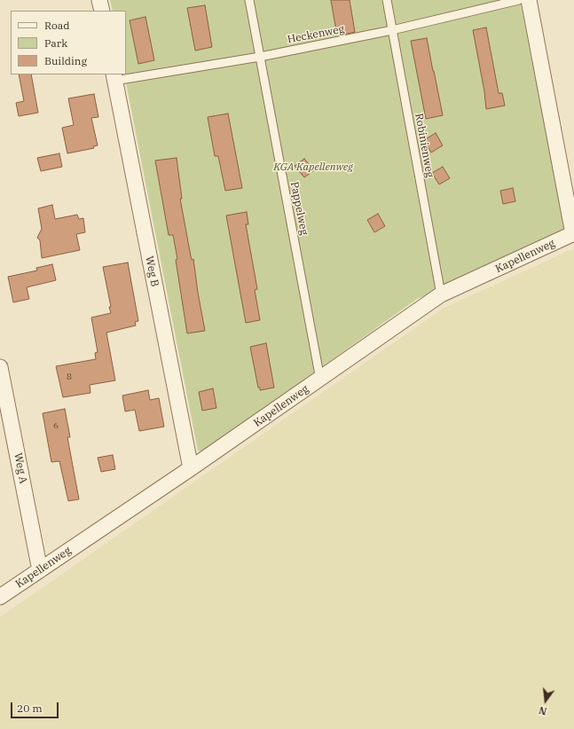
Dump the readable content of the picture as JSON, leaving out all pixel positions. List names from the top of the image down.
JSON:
{
  "streets": {
    "street": ["Kapellenweg", "Weg B", "Weg A"],
    "lane": ["Heckenweg", "Robinienweg", "Pappelweg"]
  },
  "crossings": [
    ["Heckenweg", "Robinienweg"],
    ["Heckenweg", "Pappelweg"],
    ["Heckenweg", "Weg B"],
    ["Robinienweg", "Kapellenweg"],
    ["Pappelweg", "Kapellenweg"],
    ["Kapellenweg", "Weg B"],
    ["Kapellenweg", "Weg A"]
  ],
  "parks": ["KGA Kapellenweg"],
  "house_numbers": ["8", "6"],
  "legend": ["Road", "Park", "Building"],
  "scale_bar": "20 m",
  "north": "bottom"
}
